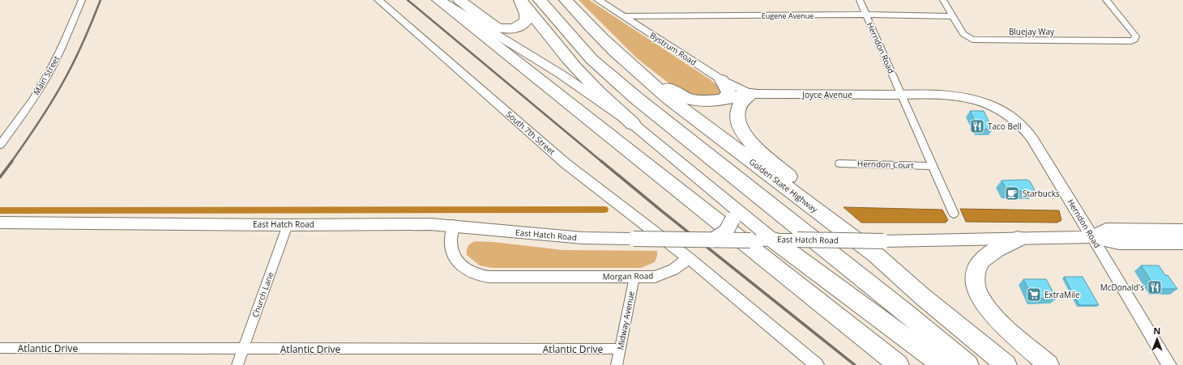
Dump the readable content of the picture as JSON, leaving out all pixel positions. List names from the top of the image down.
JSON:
{
  "streets": {
    "highway": ["Golden State Highway"],
    "main road": ["Herndon Road", "Joyce Avenue", "East Hatch Road"],
    "street": [
      "Eugene Avenue",
      "Bluejay Way",
      "Bystrum Road",
      "Main Street",
      "South 7th Street",
      "Herndon Court",
      "Morgan Road",
      "Church Lane",
      "Midway Avenue",
      "Atlantic Drive"
    ]
  },
  "crossings": [
    ["Eugene Avenue", "Bluejay Way"],
    ["Eugene Avenue", "Herndon Road"],
    ["Eugene Avenue", "Bystrum Road"],
    ["Herndon Road", "Joyce Avenue"],
    ["Herndon Road", "Herndon Court"],
    ["Herndon Road", "East Hatch Road"],
    ["Bystrum Road", "Joyce Avenue"],
    ["South 7th Street", "Morgan Road"],
    ["Golden State Highway", "East Hatch Road"],
    ["East Hatch Road", "Morgan Road"],
    ["East Hatch Road", "Church Lane"],
    ["Morgan Road", "Midway Avenue"],
    ["Church Lane", "Atlantic Drive"],
    ["Midway Avenue", "Atlantic Drive"]
  ],
  "places": {
    "restaurant": ["Taco Bell", "McDonald's"],
    "cafe": ["Starbucks"],
    "supermarket": ["ExtraMile"]
  },
  "north": "top"
}
